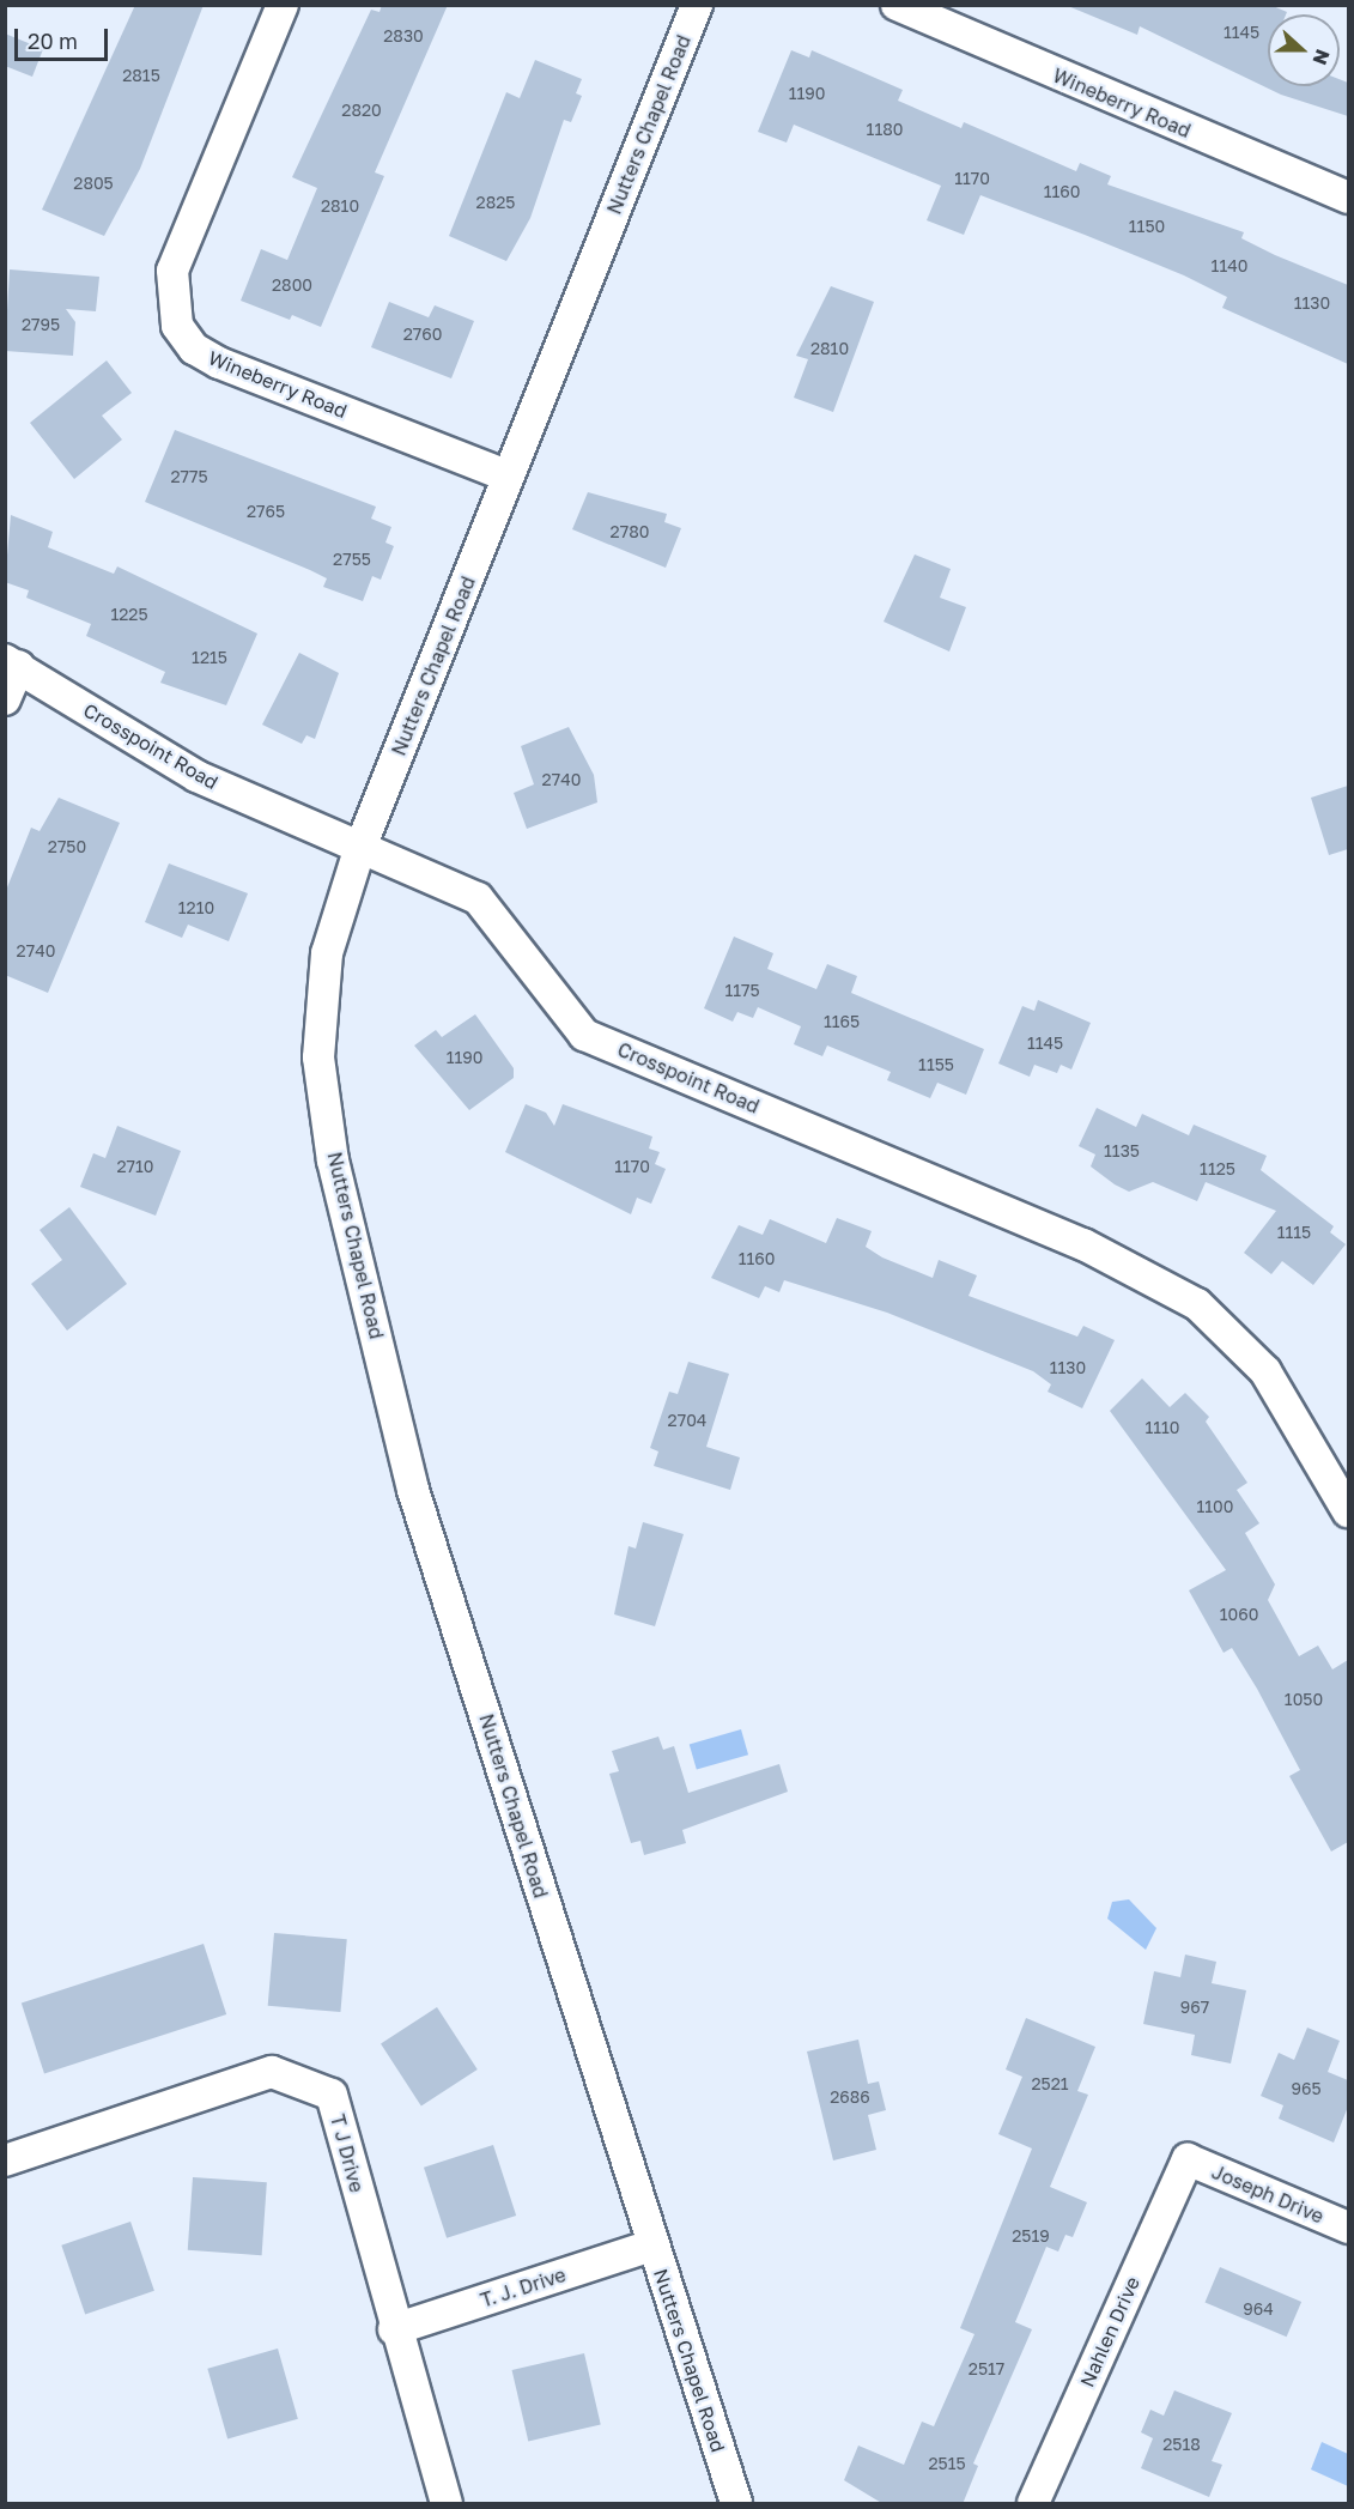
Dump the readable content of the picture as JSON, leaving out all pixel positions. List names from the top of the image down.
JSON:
{
  "streets": {
    "street": [
      "Wineberry Road",
      "Nutters Chapel Road",
      "Crosspoint Road",
      "T J Drive",
      "Joseph Drive",
      "T. J. Drive",
      "Nahlen Drive"
    ]
  },
  "crossings": [
    ["Wineberry Road", "Nutters Chapel Road"],
    ["Nutters Chapel Road", "Crosspoint Road"],
    ["Nutters Chapel Road", "T. J. Drive"],
    ["T J Drive", "T. J. Drive"],
    ["Joseph Drive", "Nahlen Drive"]
  ],
  "house_numbers": [
    "1145",
    "2830",
    "2815",
    "1190",
    "2820",
    "1180",
    "1170",
    "2805",
    "1160",
    "2825",
    "2810",
    "1150",
    "1140",
    "2800",
    "1130",
    "2795",
    "2760",
    "2810",
    "2775",
    "2765",
    "2780",
    "2755",
    "1225",
    "1215",
    "2740",
    "2750",
    "1210",
    "2740",
    "1175",
    "1165",
    "1145",
    "1190",
    "1155",
    "1135",
    "2710",
    "1170",
    "1125",
    "1115",
    "1160",
    "1130",
    "2704",
    "1110",
    "1100",
    "1060",
    "1050",
    "967",
    "2521",
    "965",
    "2686",
    "2519",
    "964",
    "2517",
    "2518",
    "2515"
  ],
  "scale_bar": "20 m",
  "north": "right"
}
